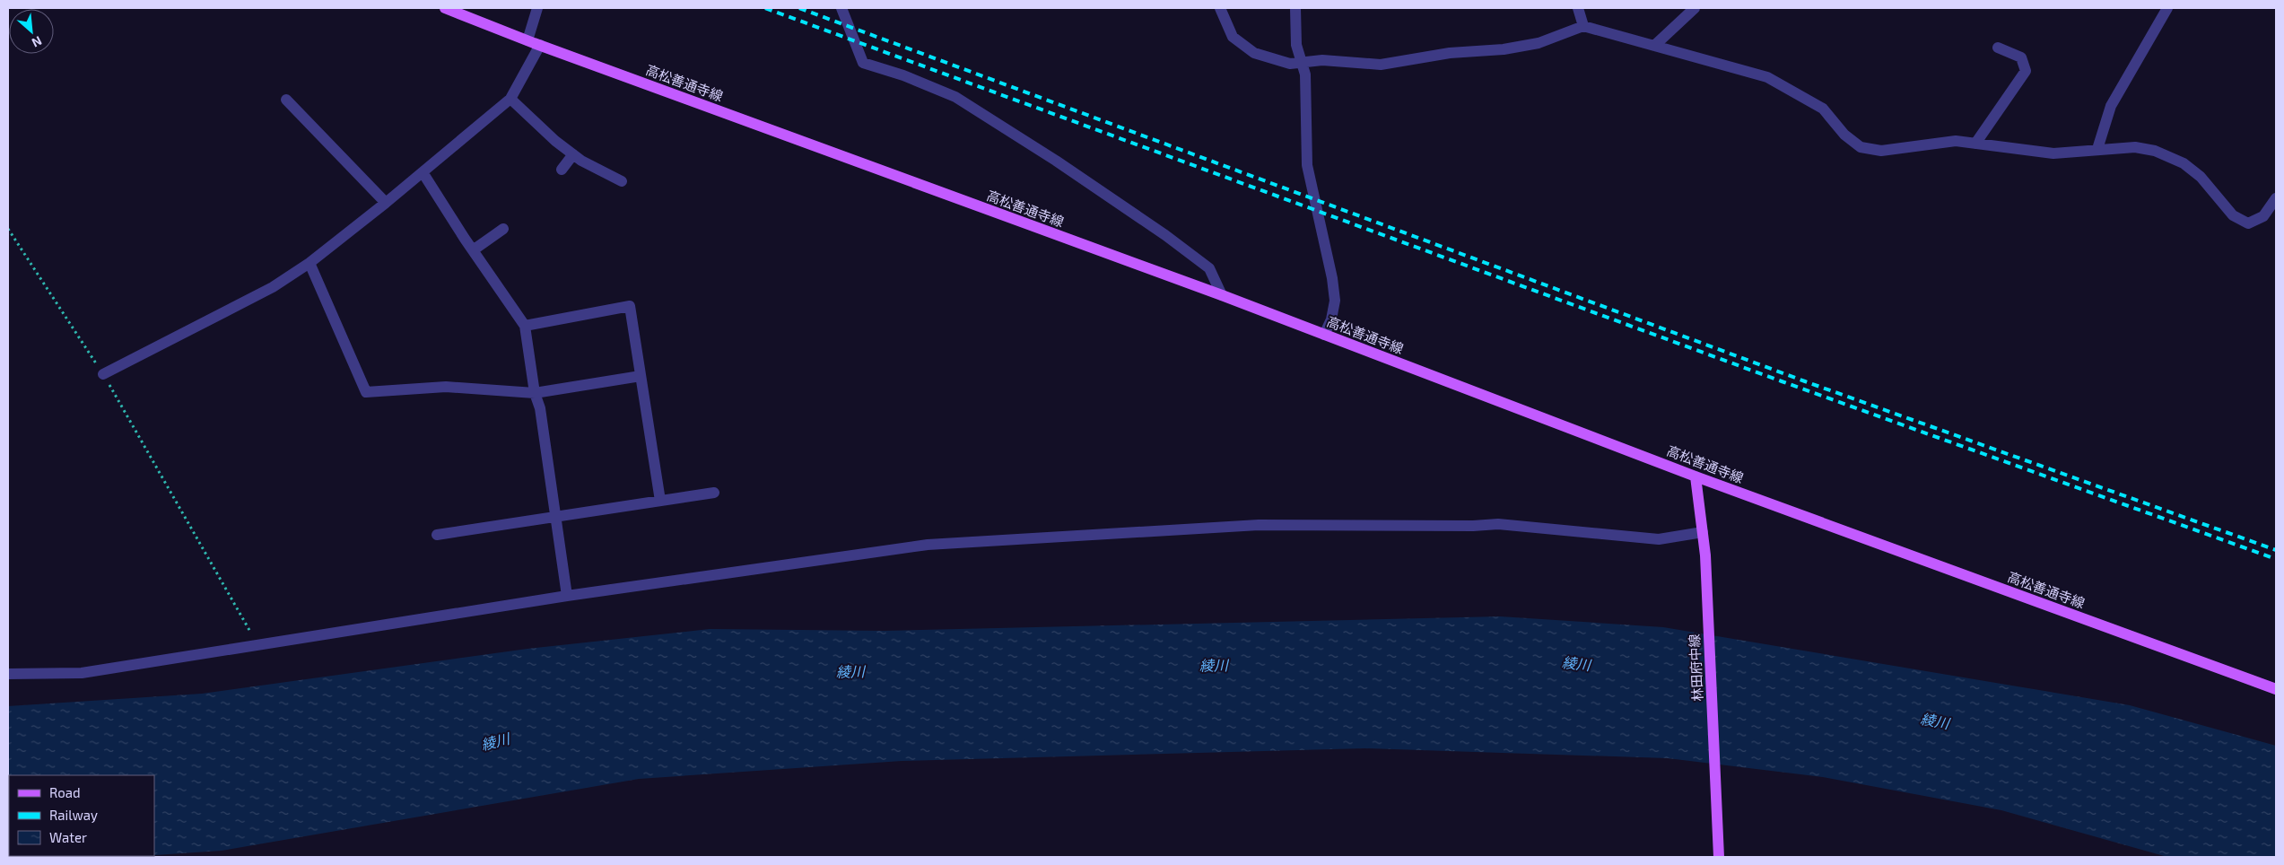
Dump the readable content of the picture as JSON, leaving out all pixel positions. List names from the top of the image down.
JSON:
{
  "streets": {
    "main road": ["高松善通寺線", "林田府中線"]
  },
  "crossings": [
    ["高松善通寺線", "林田府中線"]
  ],
  "water": ["綾川"],
  "legend": ["Road", "Railway", "Water"],
  "north": "bottom right"
}
